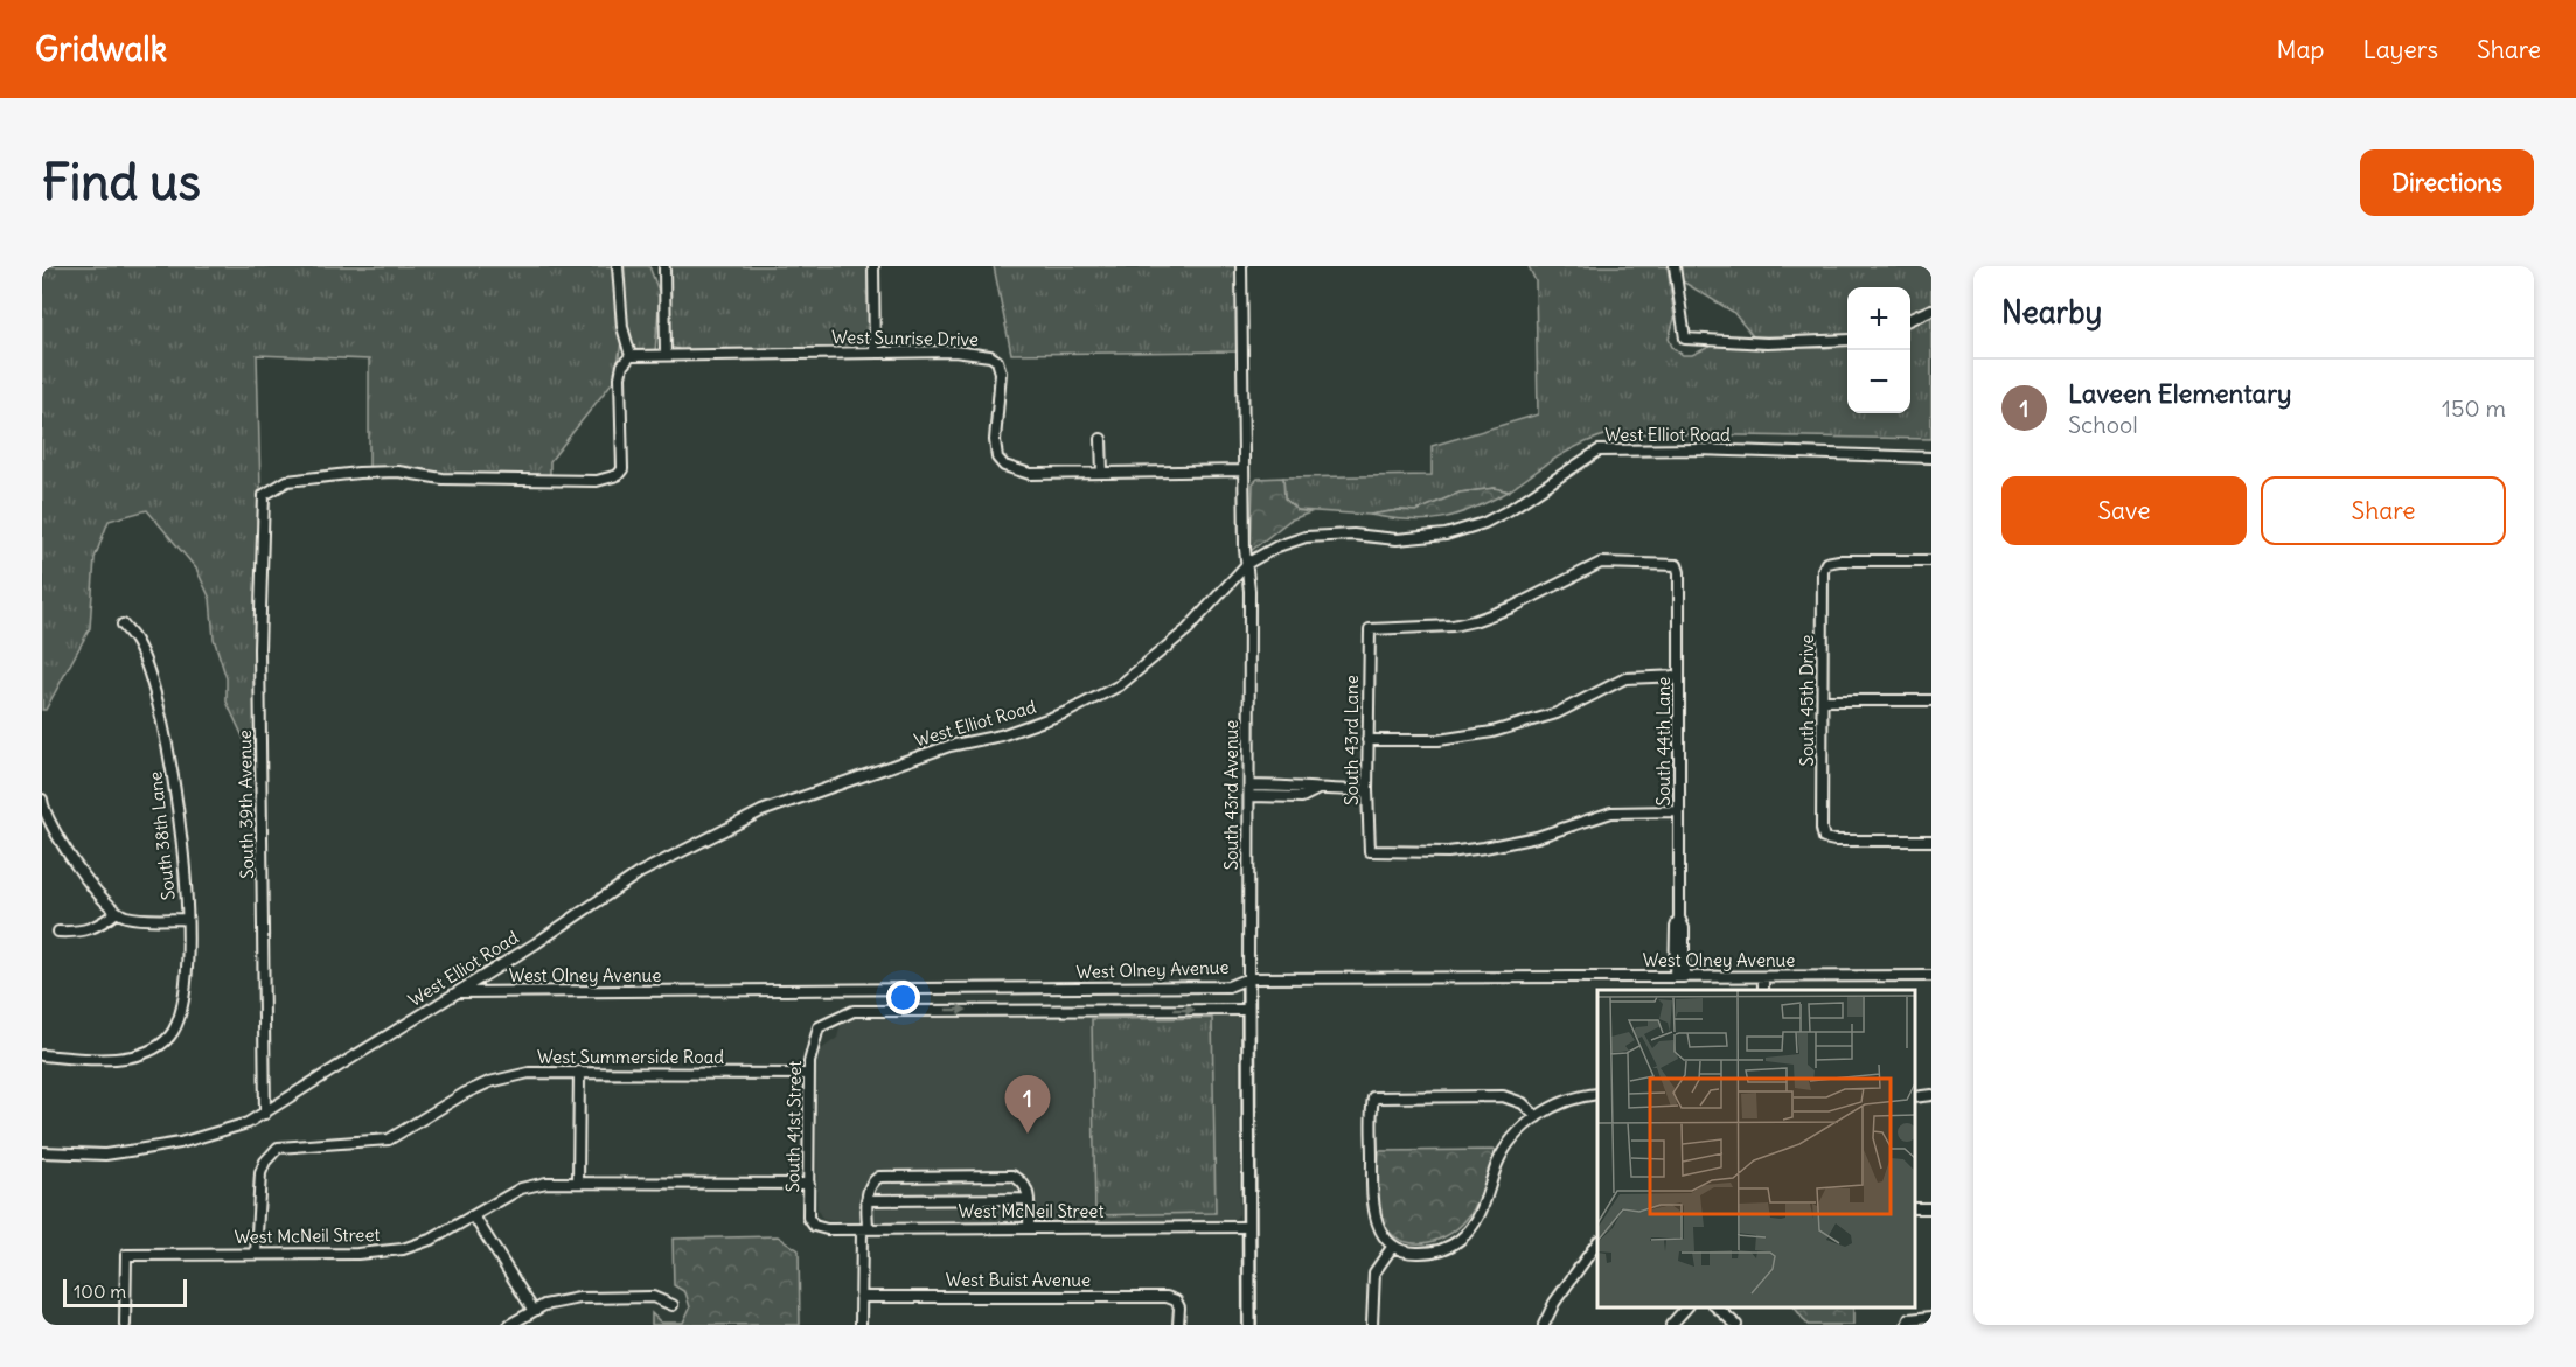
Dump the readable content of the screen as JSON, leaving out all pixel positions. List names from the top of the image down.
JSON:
{
  "streets": {
    "street": [
      "West Sunrise Drive",
      "West Elliot Road",
      "South 45th Drive",
      "South 43rd Lane",
      "South 44th Lane",
      "South 43rd Avenue",
      "South 39th Avenue",
      "South 38th Lane",
      "West Olney Avenue",
      "West Summerside Road",
      "South 41st Street",
      "West McNeil Street",
      "West Buist Avenue"
    ]
  },
  "crossings": [
    ["West Sunrise Drive", "South 43rd Avenue"],
    ["West Sunrise Drive", "South 39th Avenue"],
    ["West Elliot Road", "South 43rd Avenue"],
    ["West Elliot Road", "South 39th Avenue"],
    ["West Elliot Road", "West Olney Avenue"],
    ["South 43rd Lane", "South 44th Lane"],
    ["South 44th Lane", "West Olney Avenue"],
    ["South 43rd Avenue", "West Olney Avenue"],
    ["South 43rd Avenue", "South 41st Street"],
    ["South 43rd Avenue", "West McNeil Street"],
    ["West Summerside Road", "South 41st Street"],
    ["West Summerside Road", "West McNeil Street"],
    ["South 41st Street", "West McNeil Street"]
  ],
  "one_way": ["South 41st Street"],
  "scale_bar": "100 m",
  "page": {
    "header": "Gridwalk",
    "nav": ["Map", "Layers", "Share"],
    "buttons": [
      "Directions",
      ["Save", "Share"]
    ],
    "title": "Find us",
    "heading": "Nearby",
    "map_buttons": ["+", "−"],
    "list": [
      {
        "mark": "1",
        "name": "Laveen Elementary",
        "note": "School",
        "value": "150 m"
      }
    ],
    "pins": "1",
    "scale": "100 m"
  }
}
